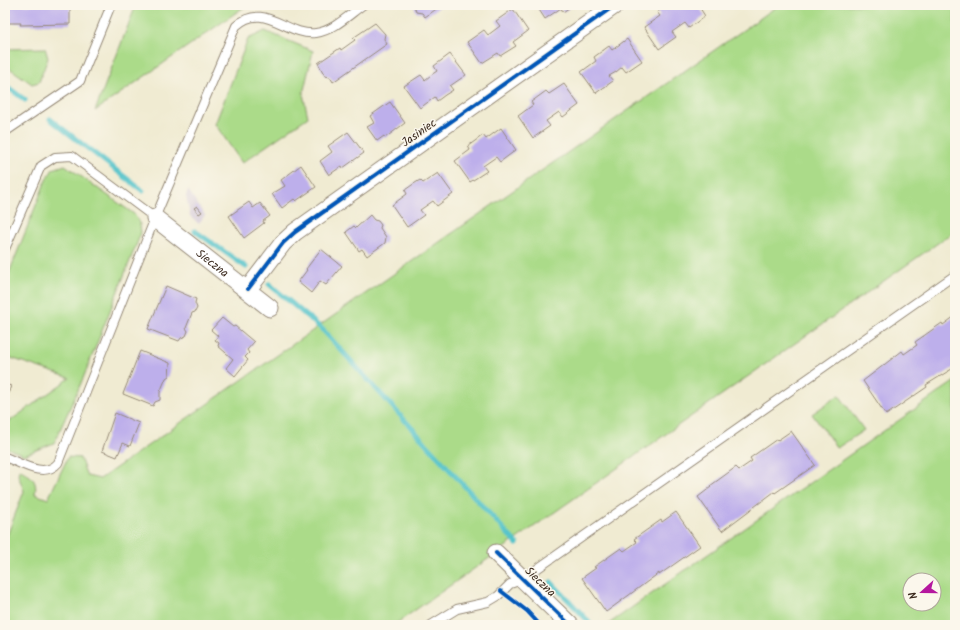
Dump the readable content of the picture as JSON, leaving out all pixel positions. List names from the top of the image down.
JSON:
{
  "streets": {
    "street": ["Jasiniec", "Sieczna"]
  },
  "crossings": [
    ["Jasiniec", "Sieczna"]
  ],
  "north": "left"
}
